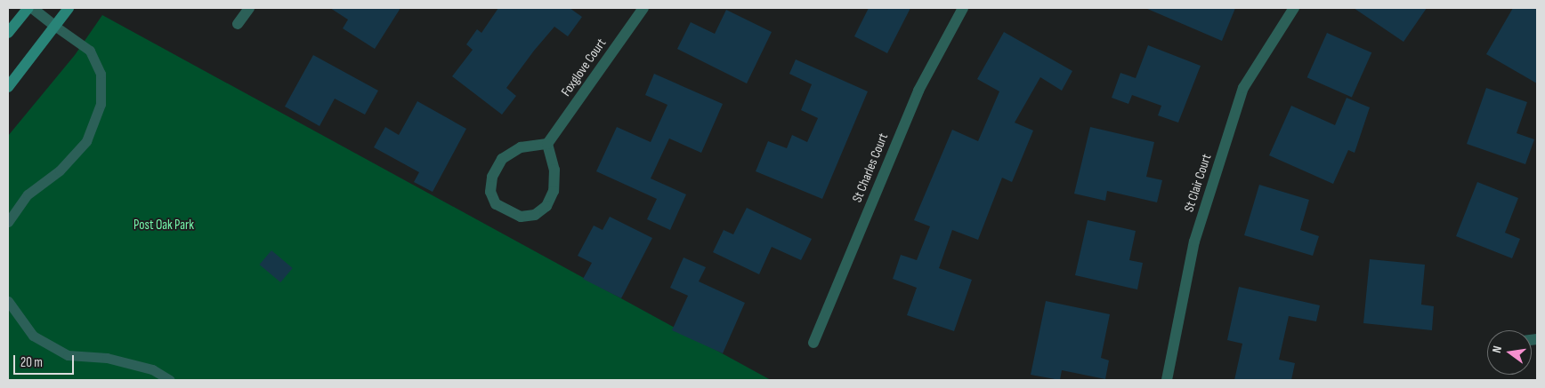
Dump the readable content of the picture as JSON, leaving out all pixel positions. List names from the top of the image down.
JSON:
{
  "streets": {
    "street": ["Foxglove Court", "St Charles Court", "St Clair Court"]
  },
  "parks": ["Post Oak Park"],
  "scale_bar": "20 m",
  "north": "left"
}
